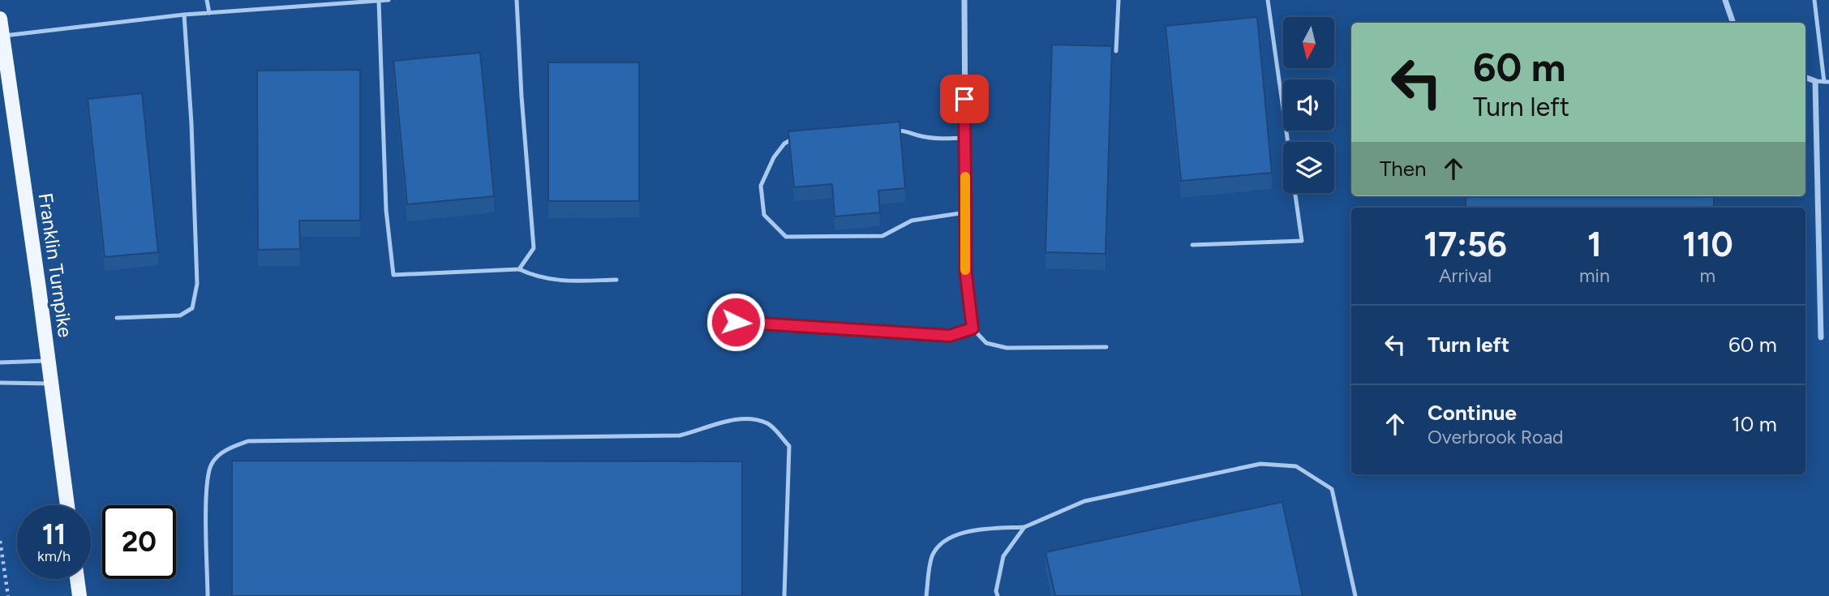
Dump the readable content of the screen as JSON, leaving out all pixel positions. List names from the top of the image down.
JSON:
{
  "streets": {
    "main road": ["Franklin Turnpike"]
  },
  "north": "bottom",
  "page": {
    "turn": ["60 m", "Turn left"],
    "then": "Then",
    "eta": [
      "17:56",
      "Arrival",
      "1",
      "min",
      "110",
      "m"
    ],
    "list": [
      {
        "name": "Turn left",
        "value": "60 m"
      },
      {
        "name": "Continue",
        "note": "Overbrook Road",
        "value": "10 m"
      }
    ],
    "speed": "11 km/h",
    "limit": "20"
  }
}
